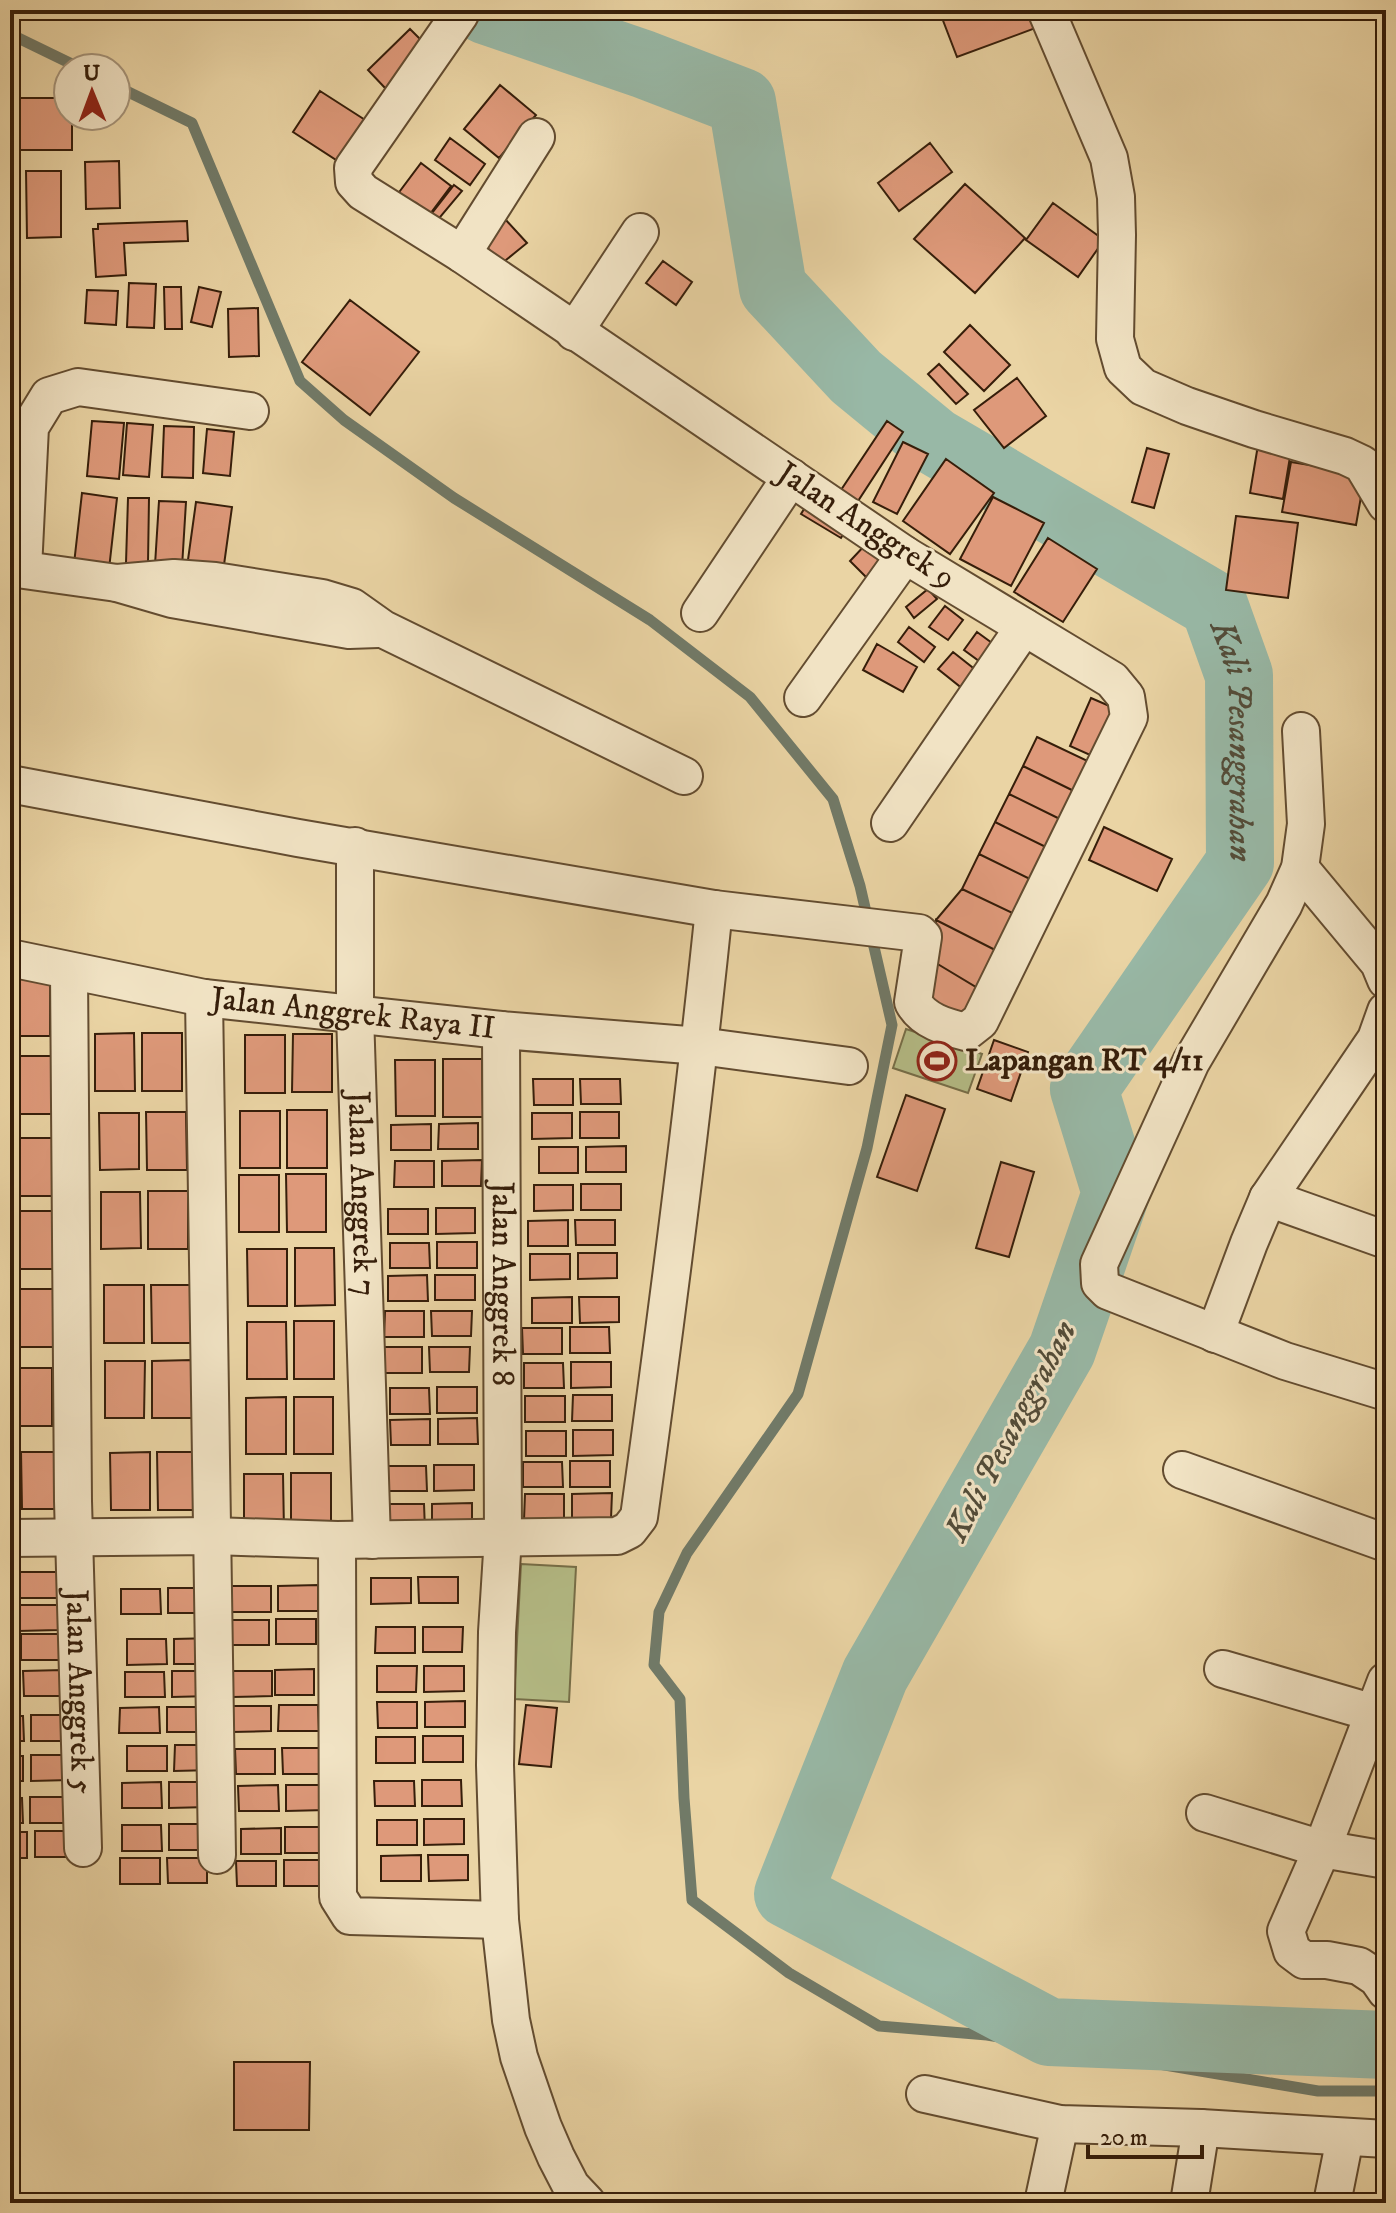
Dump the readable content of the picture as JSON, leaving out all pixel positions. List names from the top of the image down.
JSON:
{
  "streets": {
    "street": [
      "Jalan Anggrek 9",
      "Jalan Anggrek Raya II",
      "Jalan Anggrek 7",
      "Jalan Anggrek 8",
      "Jalan Anggrek 5"
    ]
  },
  "crossings": [
    ["Jalan Anggrek Raya II", "Jalan Anggrek 7"],
    ["Jalan Anggrek Raya II", "Jalan Anggrek 8"],
    ["Jalan Anggrek Raya II", "Jalan Anggrek 5"],
    ["Jalan Anggrek 7", "Jalan Anggrek 8"]
  ],
  "water": ["Kali Pesanggrahan"],
  "places": {
    "sports": ["Lapangan RT 4/11"]
  },
  "scale_bar": "20 m",
  "north": "top"
}
